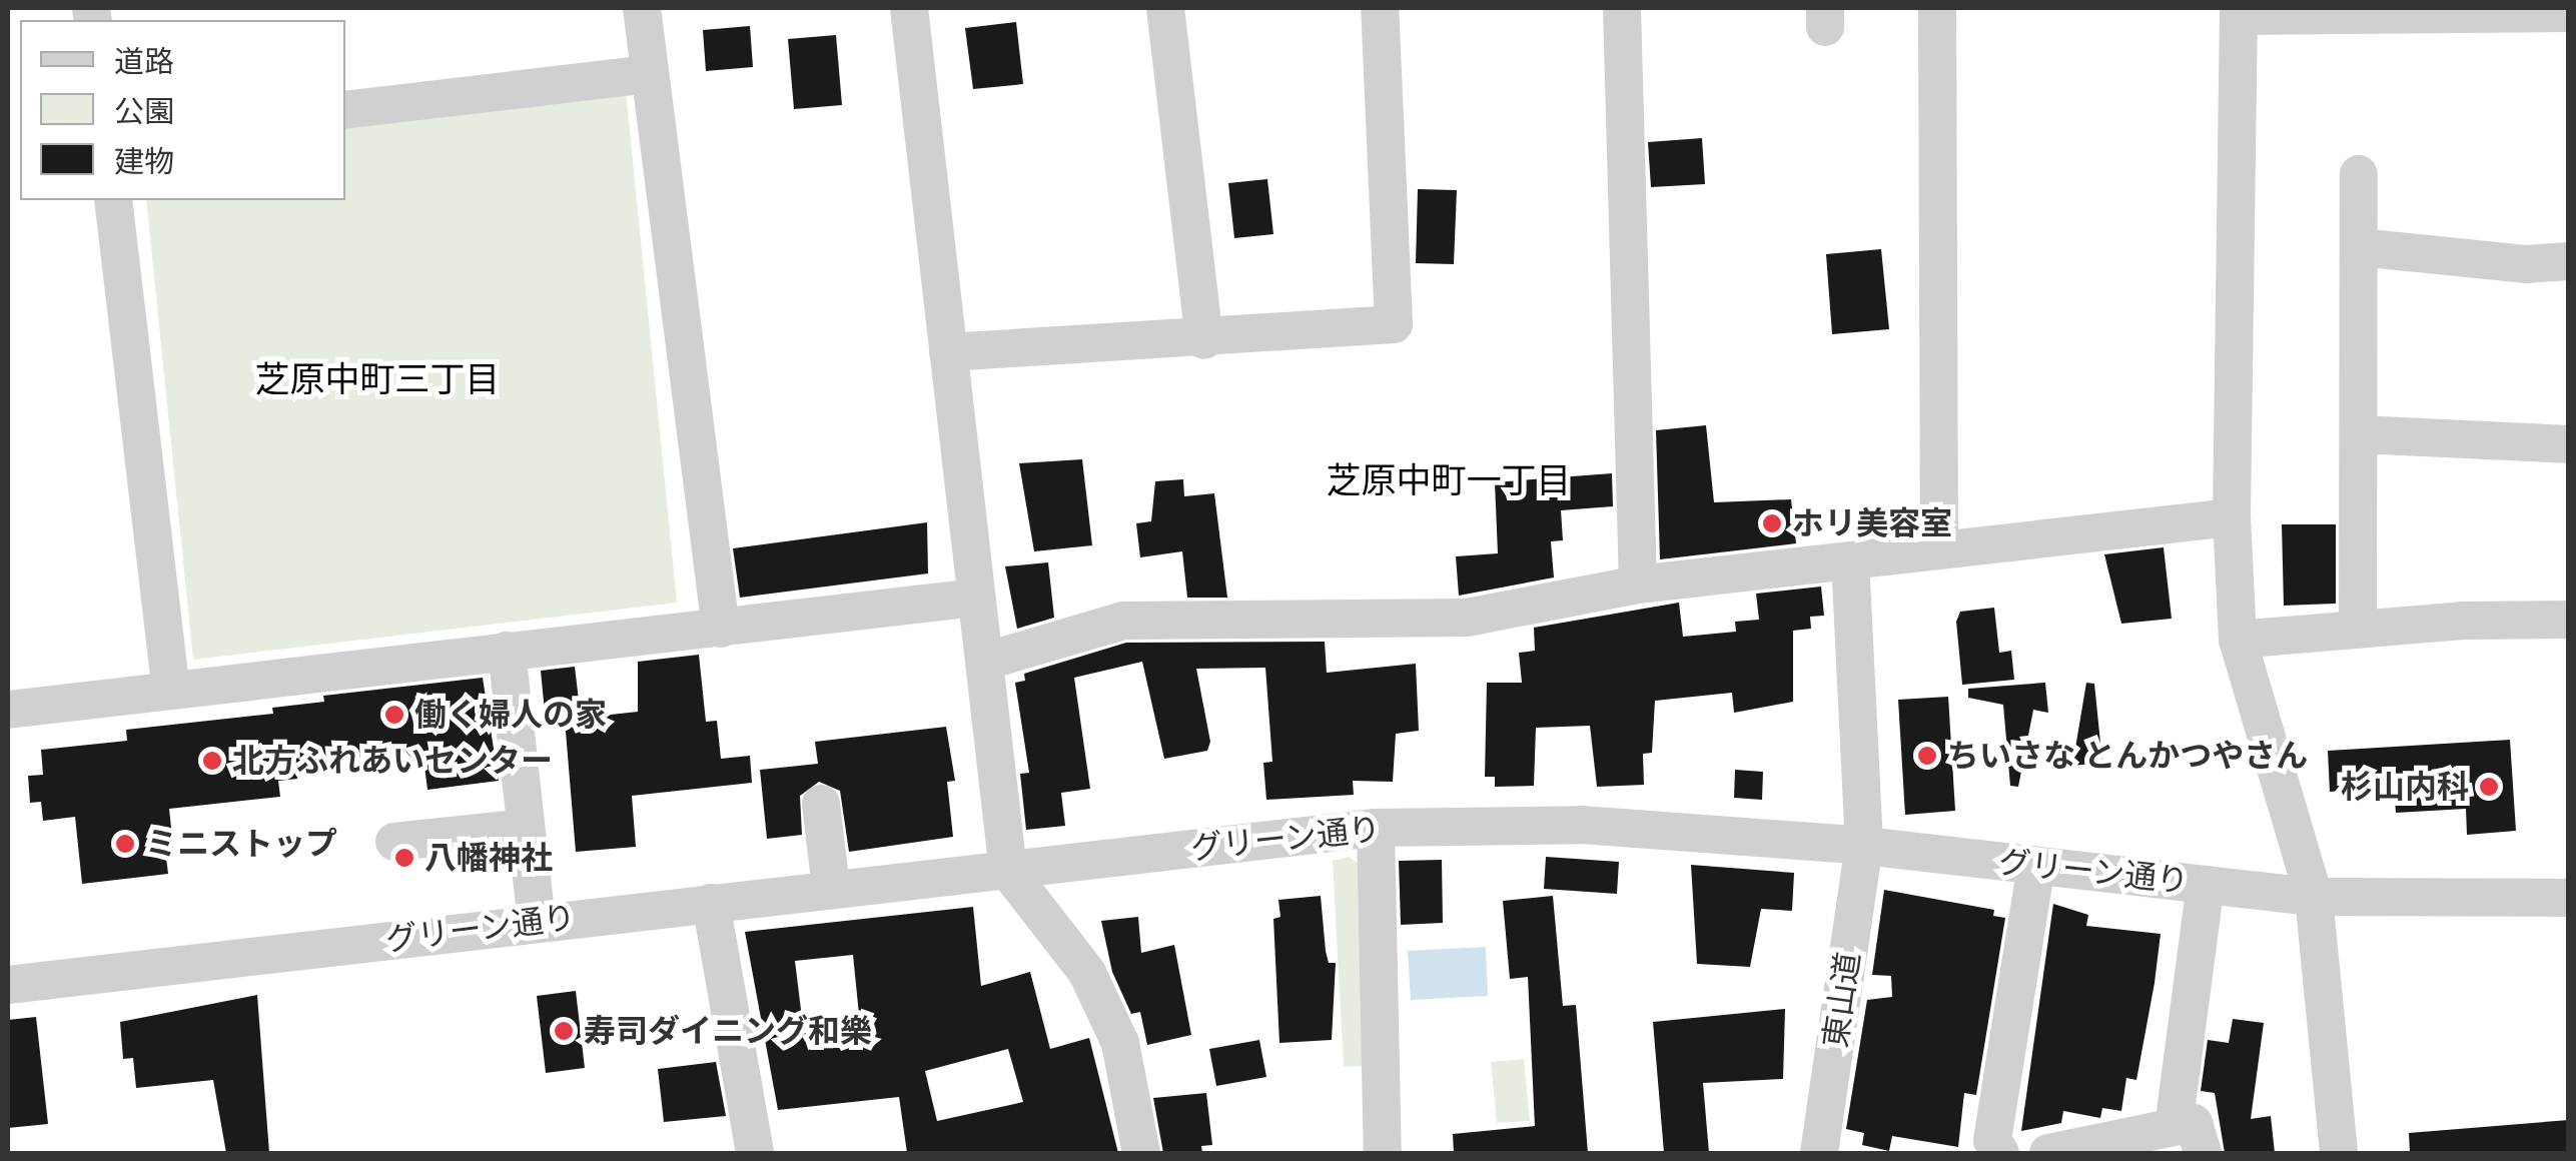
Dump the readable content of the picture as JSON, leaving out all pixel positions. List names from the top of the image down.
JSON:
{
  "streets": {
    "street": ["グリーン通り", "東山道"]
  },
  "crossings": [
    ["グリーン通り", "東山道"]
  ],
  "districts": ["芝原中町三丁目", "芝原中町一丁目"],
  "places": [
    "ホリ美容室",
    "働く婦人の家",
    "ちいさな とんかつやさん",
    "北方ふれあいセンター",
    "杉山内科",
    "ミニストップ",
    "八幡神社",
    "寿司ダイニング和樂"
  ],
  "legend": ["道路", "公園", "建物"]
}
